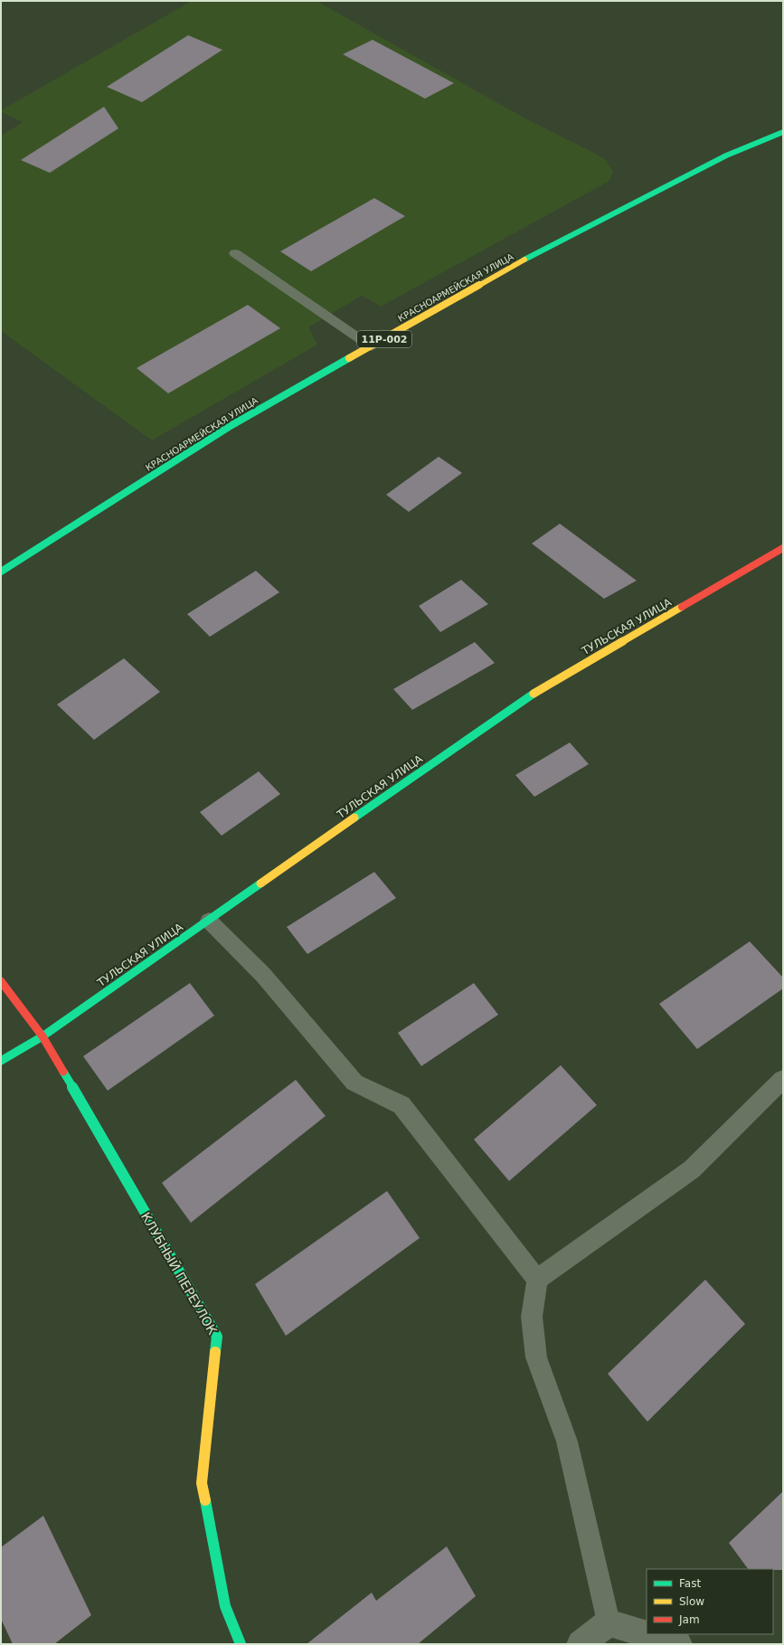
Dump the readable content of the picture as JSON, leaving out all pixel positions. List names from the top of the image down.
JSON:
{
  "streets": {
    "street": [
      "КРАСНОАРМЕЙСКАЯ УЛИЦА",
      "11Р-002",
      "ТУЛЬСКАЯ УЛИЦА",
      "КЛУБНЫЙ ПЕРЕУЛОК"
    ]
  },
  "crossings": [
    ["ТУЛЬСКАЯ УЛИЦА", "КЛУБНЫЙ ПЕРЕУЛОК"]
  ],
  "legend": ["Fast", "Slow", "Jam"]
}
